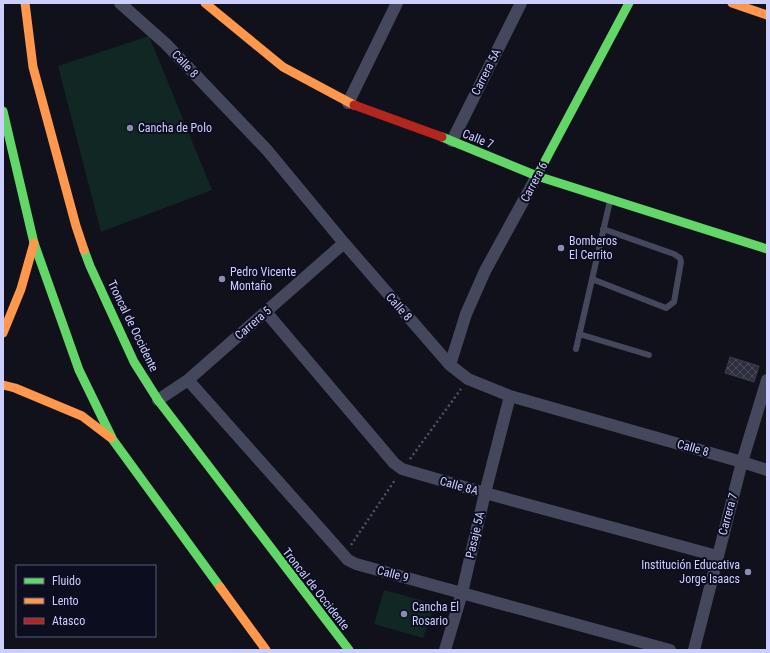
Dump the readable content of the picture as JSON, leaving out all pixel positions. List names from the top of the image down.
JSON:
{
  "streets": {
    "main road": ["Calle 7", "Carrera 6", "Troncal de Occidente"],
    "street": [
      "Calle 8",
      "Carrera 5A",
      "Carrera 5",
      "Calle 8A",
      "Carrera 7",
      "Pasaje 5A",
      "Calle 9"
    ]
  },
  "crossings": [
    ["Calle 8", "Carrera 6"],
    ["Calle 8", "Carrera 5"],
    ["Calle 8", "Carrera 7"],
    ["Calle 8", "Pasaje 5A"],
    ["Carrera 5A", "Calle 7"],
    ["Calle 7", "Carrera 6"],
    ["Carrera 5", "Troncal de Occidente"],
    ["Carrera 5", "Calle 8A"],
    ["Carrera 5", "Calle 9"],
    ["Calle 8A", "Carrera 7"],
    ["Calle 8A", "Pasaje 5A"],
    ["Pasaje 5A", "Calle 9"]
  ],
  "places": [
    "Cancha de Polo",
    "Bomberos El Cerrito",
    "Pedro Vicente Montaño",
    "Institución Educativa Jorge Isaacs",
    "Cancha El Rosario"
  ],
  "legend": ["Fluido", "Lento", "Atasco"]
}
